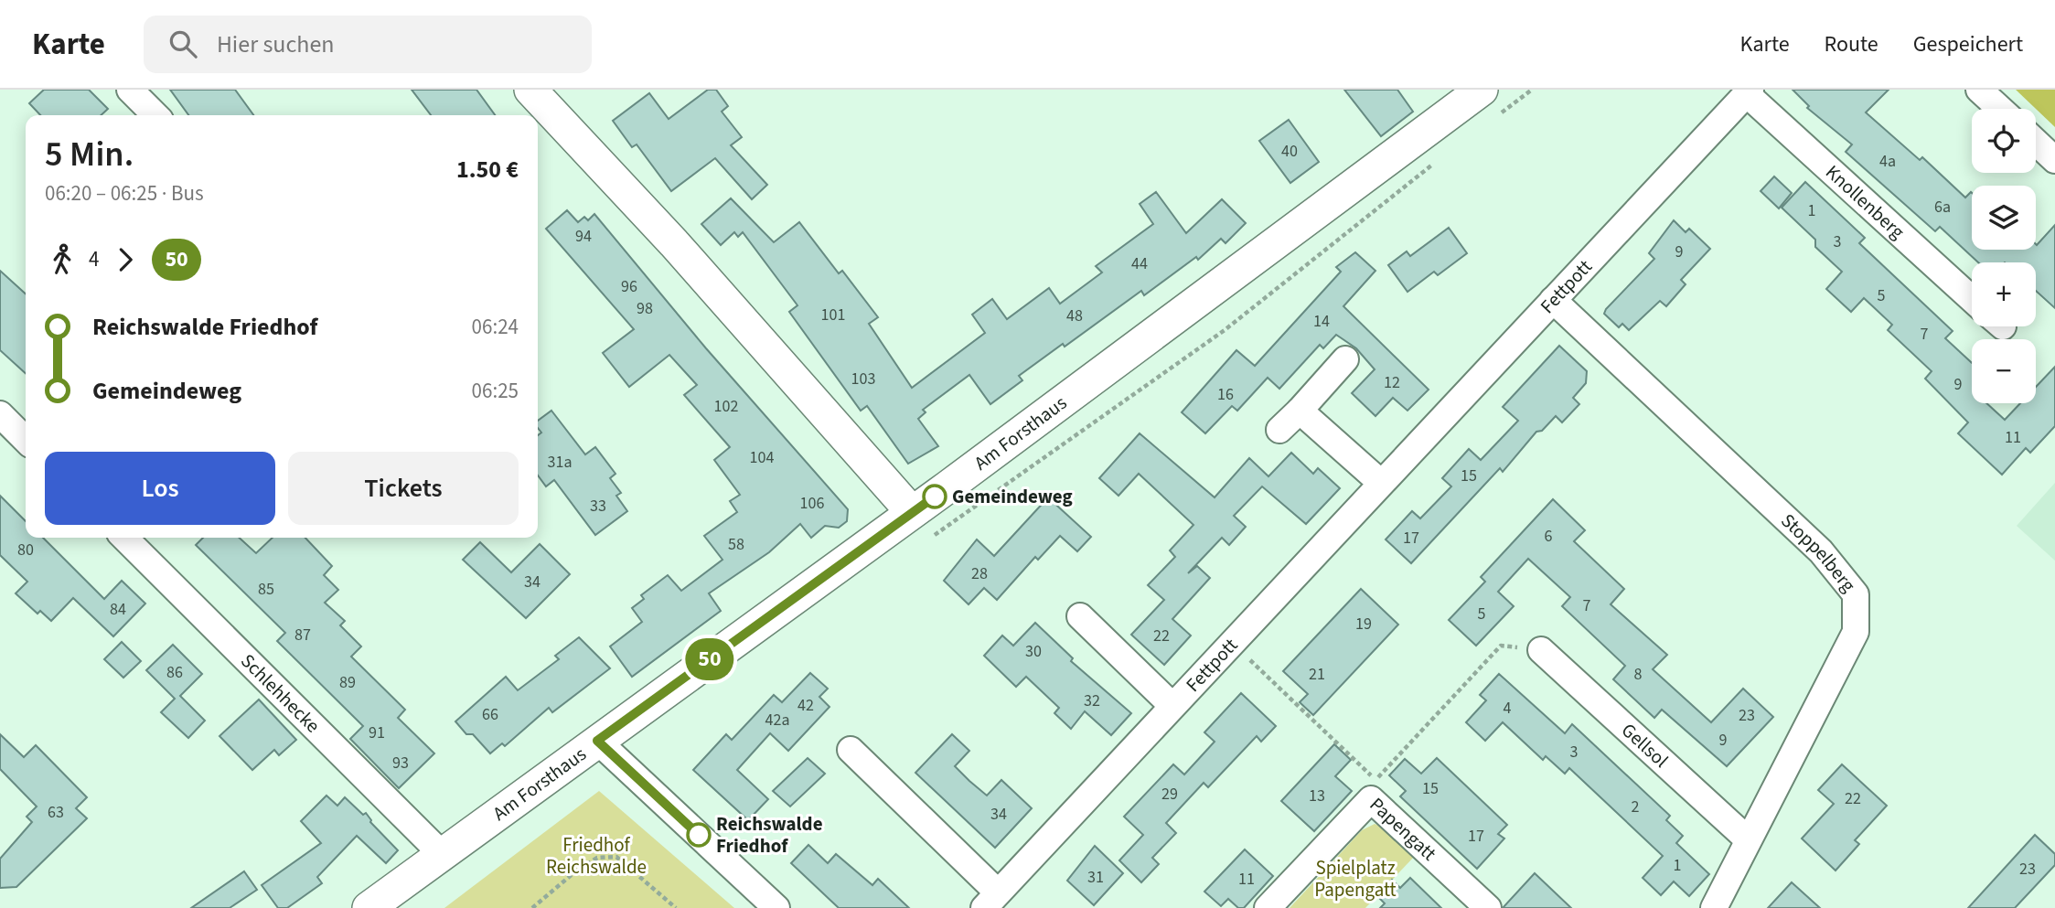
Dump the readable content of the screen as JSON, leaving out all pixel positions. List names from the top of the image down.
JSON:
{
  "streets": {
    "street": [
      "Knollenberg",
      "Fettpott",
      "Am Forsthaus",
      "Stoppelberg",
      "Schlehhecke",
      "Gellsol",
      "Papengatt"
    ]
  },
  "crossings": [
    ["Knollenberg", "Fettpott"],
    ["Fettpott", "Stoppelberg"],
    ["Am Forsthaus", "Schlehhecke"],
    ["Stoppelberg", "Gellsol"]
  ],
  "parks": ["Friedhof Reichswalde", "Spielplatz Papengatt"],
  "places": ["Gemeindeweg", "Reichswalde Friedhof"],
  "lines": ["bus line 50"],
  "house_numbers": [
    "40",
    "4a",
    "6a",
    "1",
    "94",
    "3",
    "9",
    "44",
    "96",
    "5",
    "98",
    "101",
    "48",
    "14",
    "7",
    "103",
    "12",
    "9",
    "16",
    "102",
    "11",
    "104",
    "31a",
    "15",
    "106",
    "33",
    "6",
    "17",
    "58",
    "80",
    "28",
    "34",
    "85",
    "7",
    "84",
    "5",
    "19",
    "87",
    "22",
    "30",
    "86",
    "21",
    "8",
    "89",
    "32",
    "42",
    "4",
    "66",
    "23",
    "42a",
    "91",
    "9",
    "3",
    "93",
    "15",
    "29",
    "13",
    "22",
    "2",
    "63",
    "34",
    "17",
    "1",
    "23",
    "31",
    "11"
  ],
  "page": {
    "header": "Karte",
    "search": "Hier suchen",
    "nav": ["Karte", "Route", "Gespeichert"],
    "on_map": "50",
    "map_buttons": ["+", "−"],
    "heading": ["5 Min.", "06:20 – 06:25 · Bus", "1.50 €"],
    "legs": ["4", "50"],
    "list": [
      {
        "name": "Reichswalde Friedhof",
        "value": "06:24"
      },
      {
        "name": "Gemeindeweg",
        "value": "06:25"
      }
    ],
    "buttons": ["Los", "Tickets"]
  }
}
